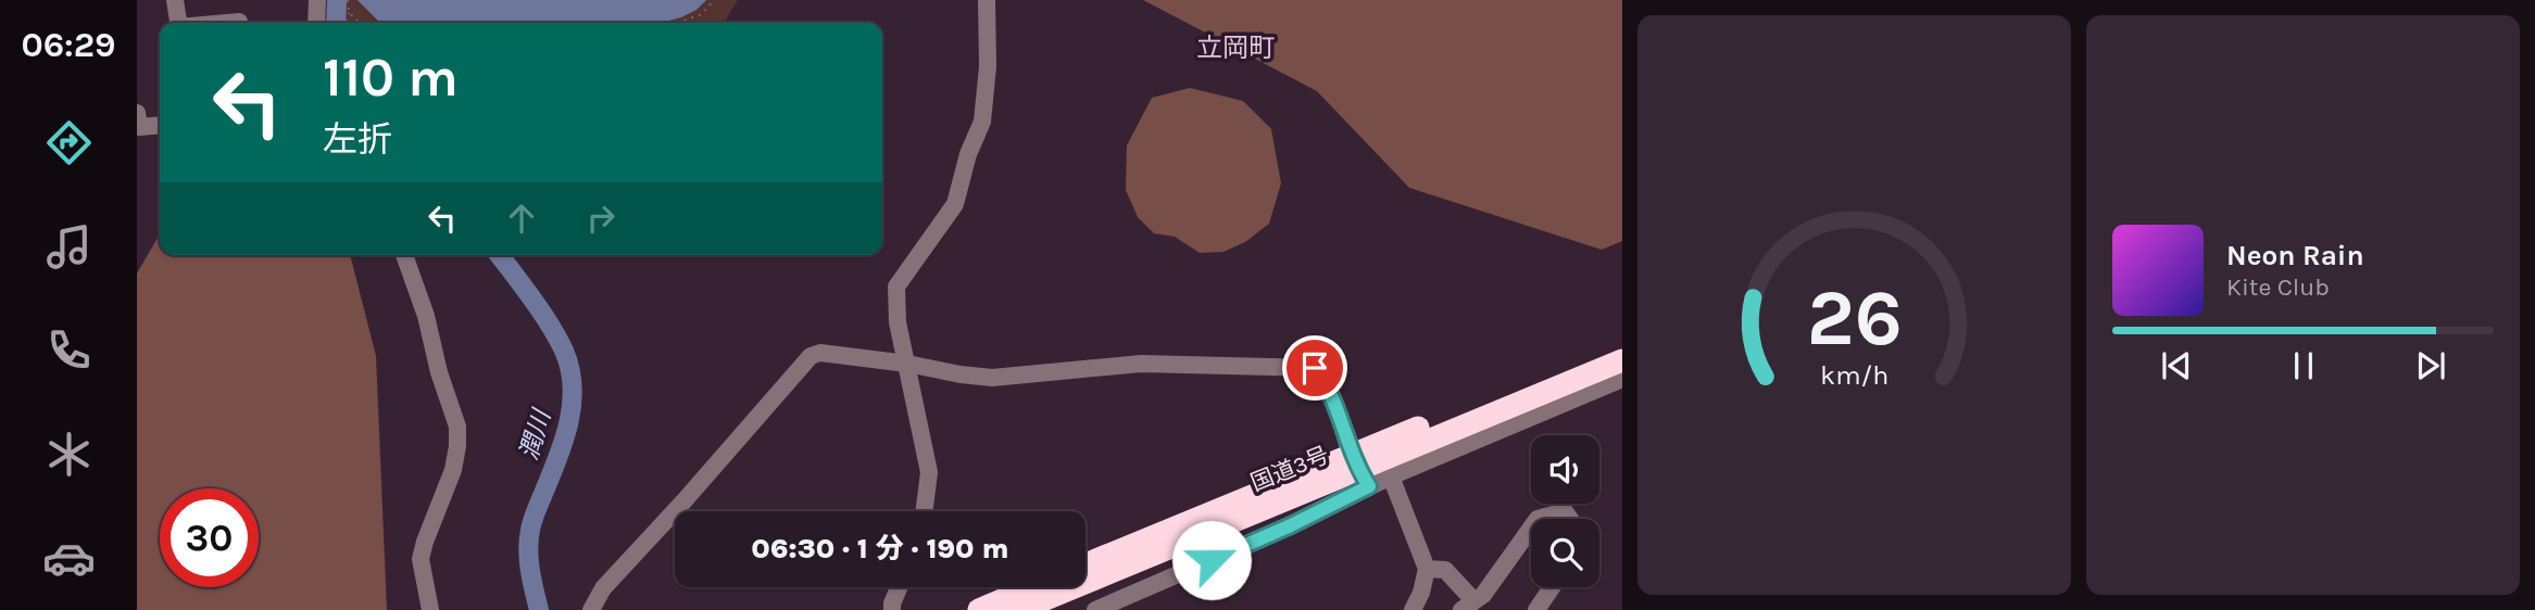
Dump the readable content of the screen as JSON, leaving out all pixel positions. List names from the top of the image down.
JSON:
{
  "streets": {
    "highway": ["国道3号"]
  },
  "districts": ["立岡町"],
  "water": ["潤川"],
  "page": {
    "tabs": "06:29",
    "turn": ["110 m", "左折"],
    "song": ["Neon Rain", "Kite Club"],
    "limit": "30",
    "trip": "06:30 · 1 分 · 190 m",
    "gauge": ["26", "km/h"]
  }
}
